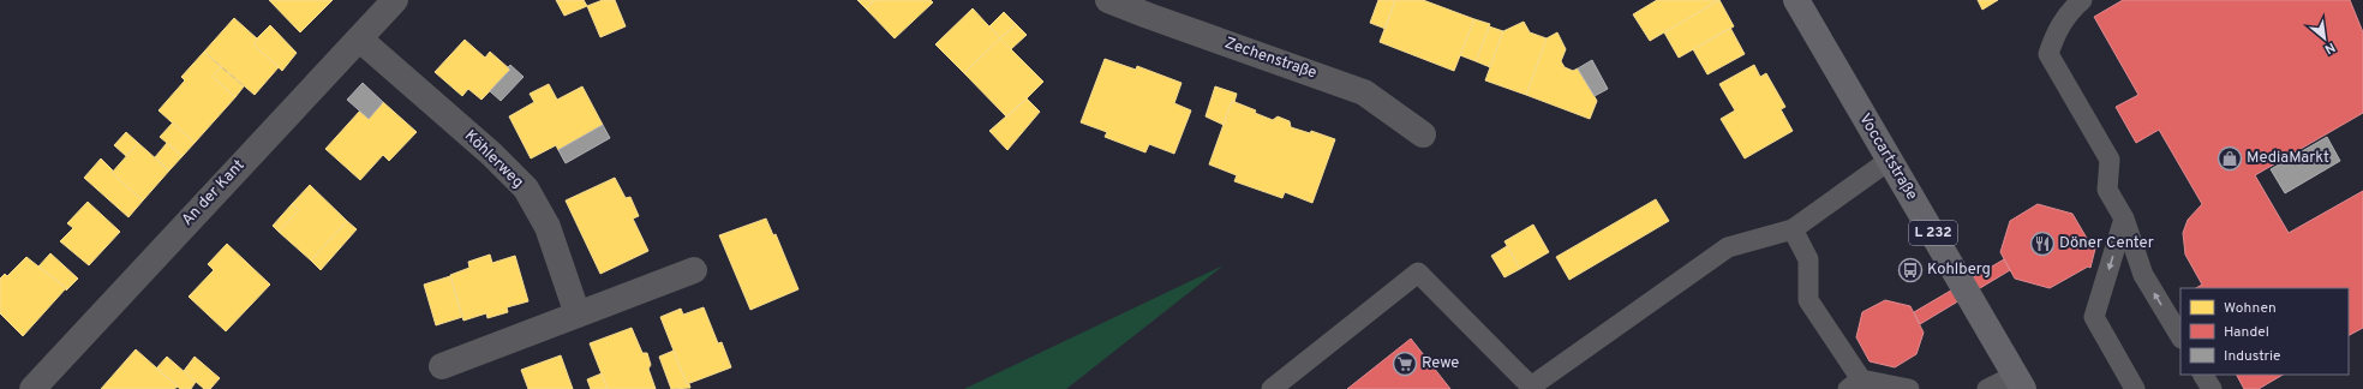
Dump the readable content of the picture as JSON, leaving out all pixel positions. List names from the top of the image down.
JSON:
{
  "streets": {
    "main road": ["Voccartstraße", "L 232"],
    "street": ["Zechenstraße", "Köhlerweg", "An der Kant"]
  },
  "crossings": [
    ["Köhlerweg", "An der Kant"]
  ],
  "places": {
    "shop": ["MediaMarkt"],
    "restaurant": ["Döner Center"],
    "bus stop": ["Kohlberg"],
    "supermarket": ["Rewe"]
  },
  "legend": ["Wohnen", "Handel", "Industrie"],
  "north": "bottom right"
}
